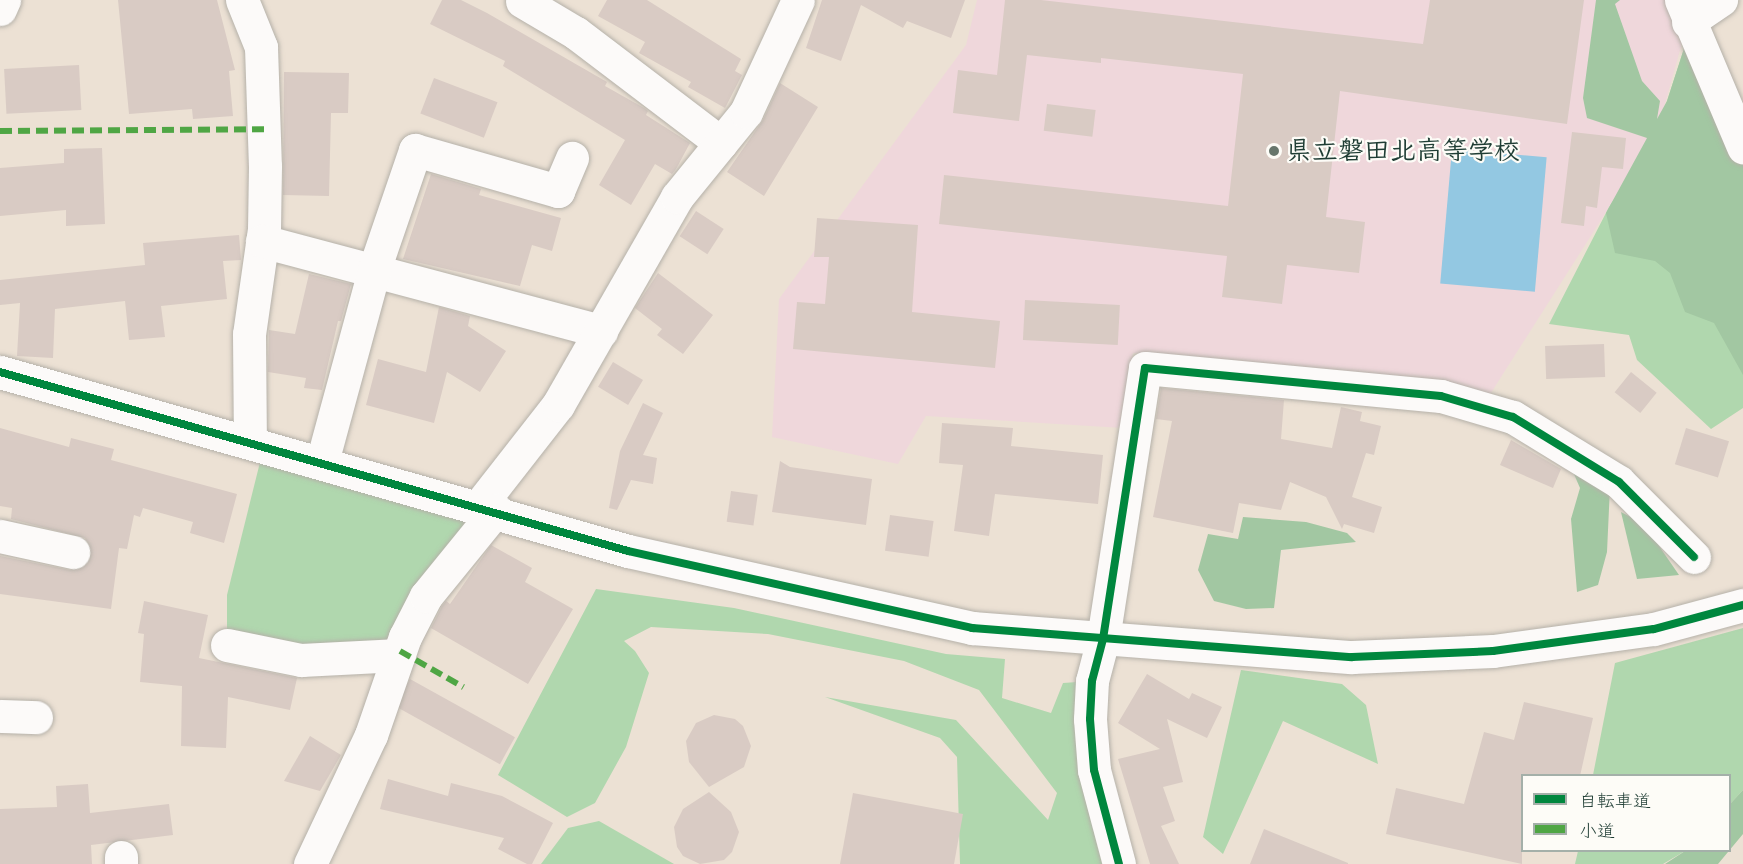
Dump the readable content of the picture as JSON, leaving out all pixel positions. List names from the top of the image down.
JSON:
{
  "places": ["県立磐田北高等学校"],
  "legend": ["自転車道", "小道"]
}
